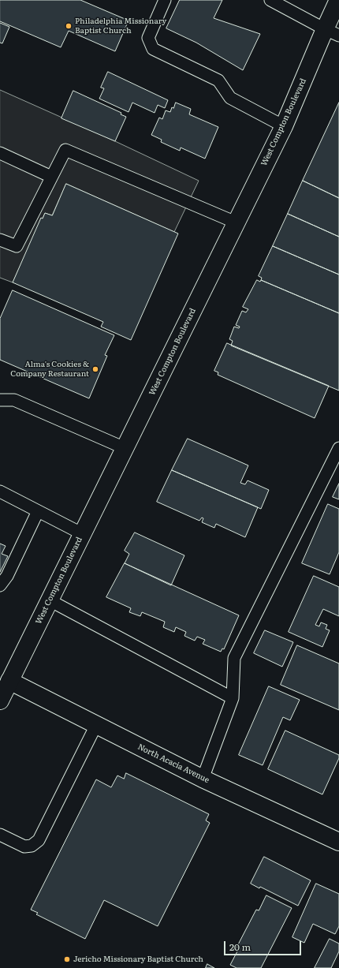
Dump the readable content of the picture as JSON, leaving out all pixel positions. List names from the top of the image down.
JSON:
{
  "streets": {
    "main road": ["West Compton Boulevard", "North Acacia Avenue"]
  },
  "crossings": [
    ["West Compton Boulevard", "North Acacia Avenue"]
  ],
  "places": ["Philadelphia Missionary Baptist Church", "Alma's Cookies & Company Restaurant", "Jericho Missionary Baptist Church"],
  "scale_bar": "20 m"
}
